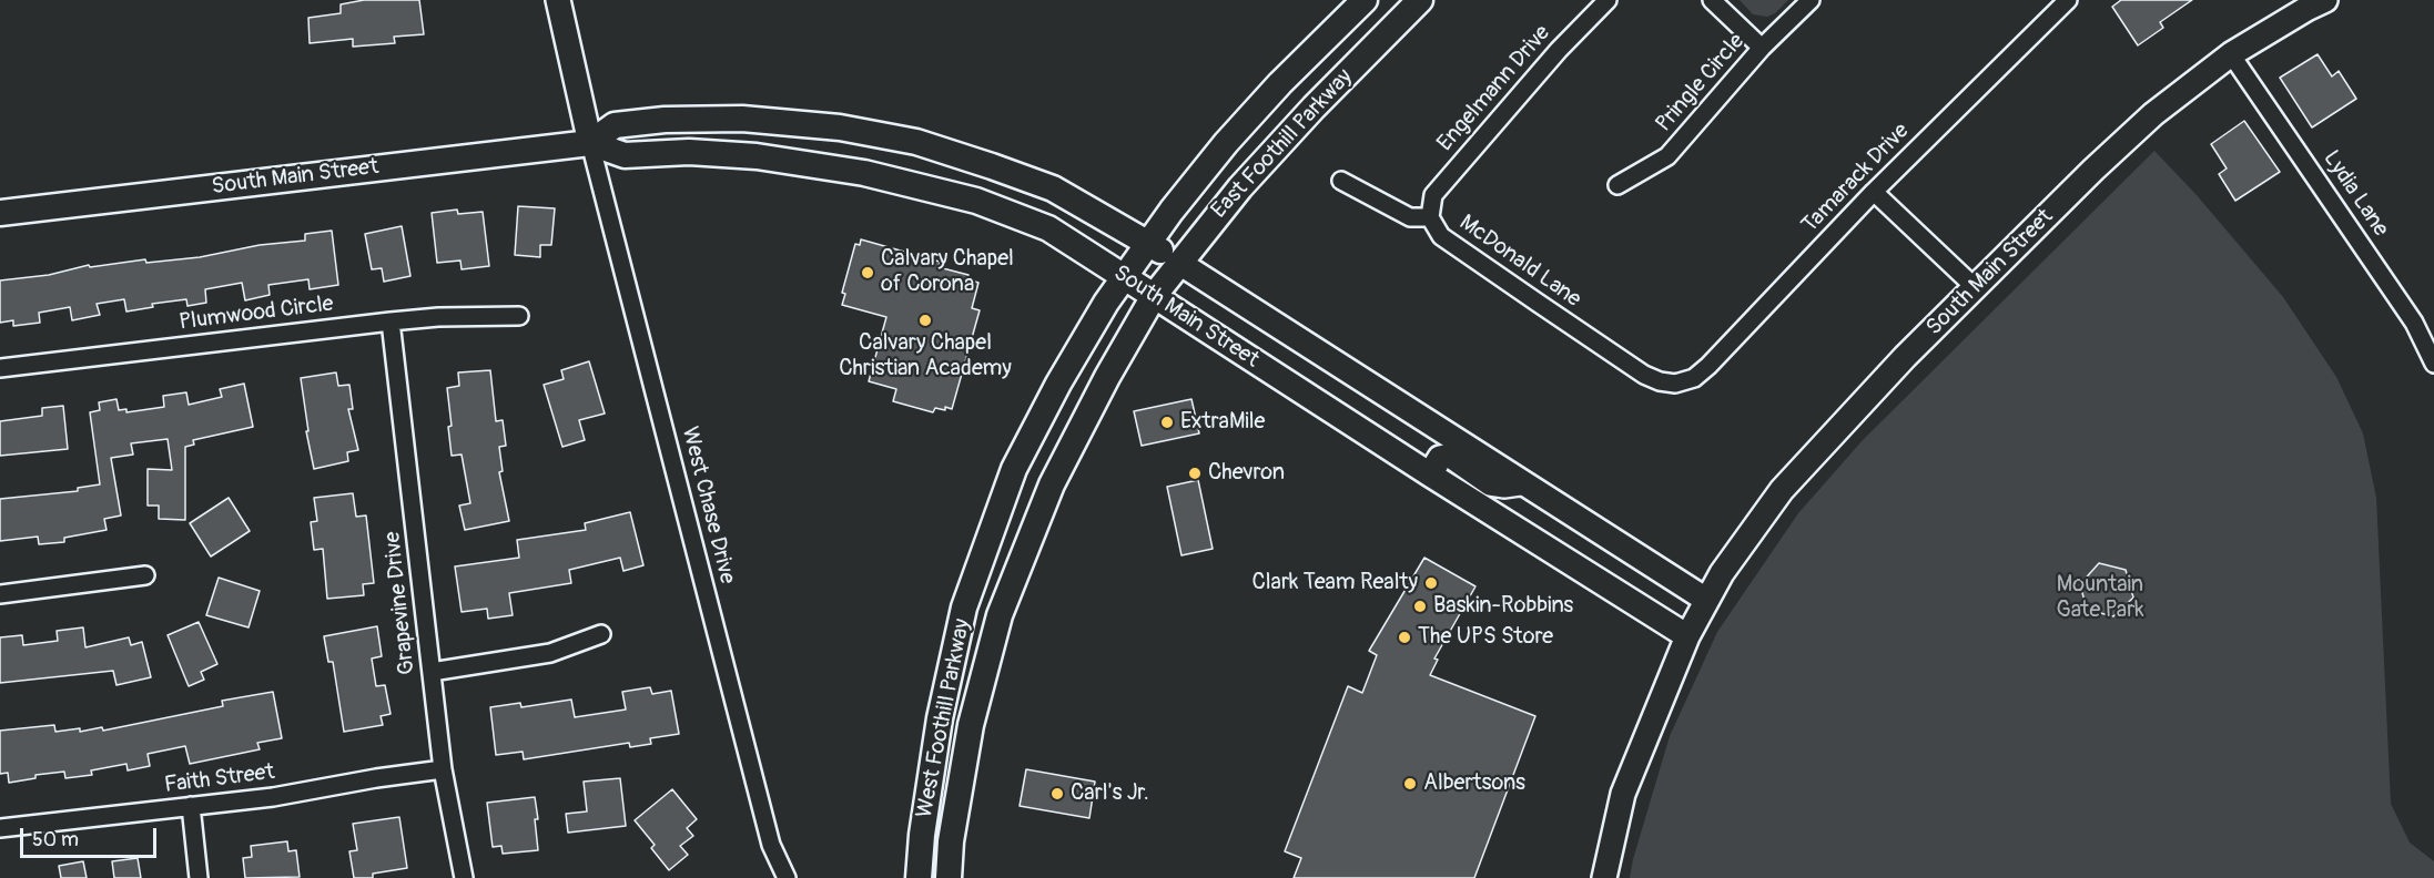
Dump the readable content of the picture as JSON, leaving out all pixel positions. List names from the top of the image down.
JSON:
{
  "streets": {
    "main road": ["East Foothill Parkway", "South Main Street", "West Foothill Parkway"],
    "street": [
      "Pringle Circle",
      "Engelmann Drive",
      "Tamarack Drive",
      "Lydia Lane",
      "McDonald Lane",
      "Plumwood Circle",
      "West Chase Drive",
      "Grapevine Drive",
      "Faith Street"
    ]
  },
  "crossings": [
    ["Engelmann Drive", "McDonald Lane"],
    ["East Foothill Parkway", "South Main Street"],
    ["East Foothill Parkway", "West Foothill Parkway"],
    ["South Main Street", "Lydia Lane"],
    ["South Main Street", "West Chase Drive"],
    ["South Main Street", "West Foothill Parkway"],
    ["Tamarack Drive", "McDonald Lane"],
    ["Plumwood Circle", "Grapevine Drive"],
    ["Grapevine Drive", "Faith Street"]
  ],
  "parks": ["Mountain Gate Park"],
  "places": [
    "Calvary Chapel of Corona",
    "Calvary Chapel Christian Academy",
    "ExtraMile",
    "Chevron",
    "Clark Team Realty",
    "Baskin-Robbins",
    "The UPS Store",
    "Albertsons",
    "Carl's Jr."
  ],
  "scale_bar": "50 m"
}
